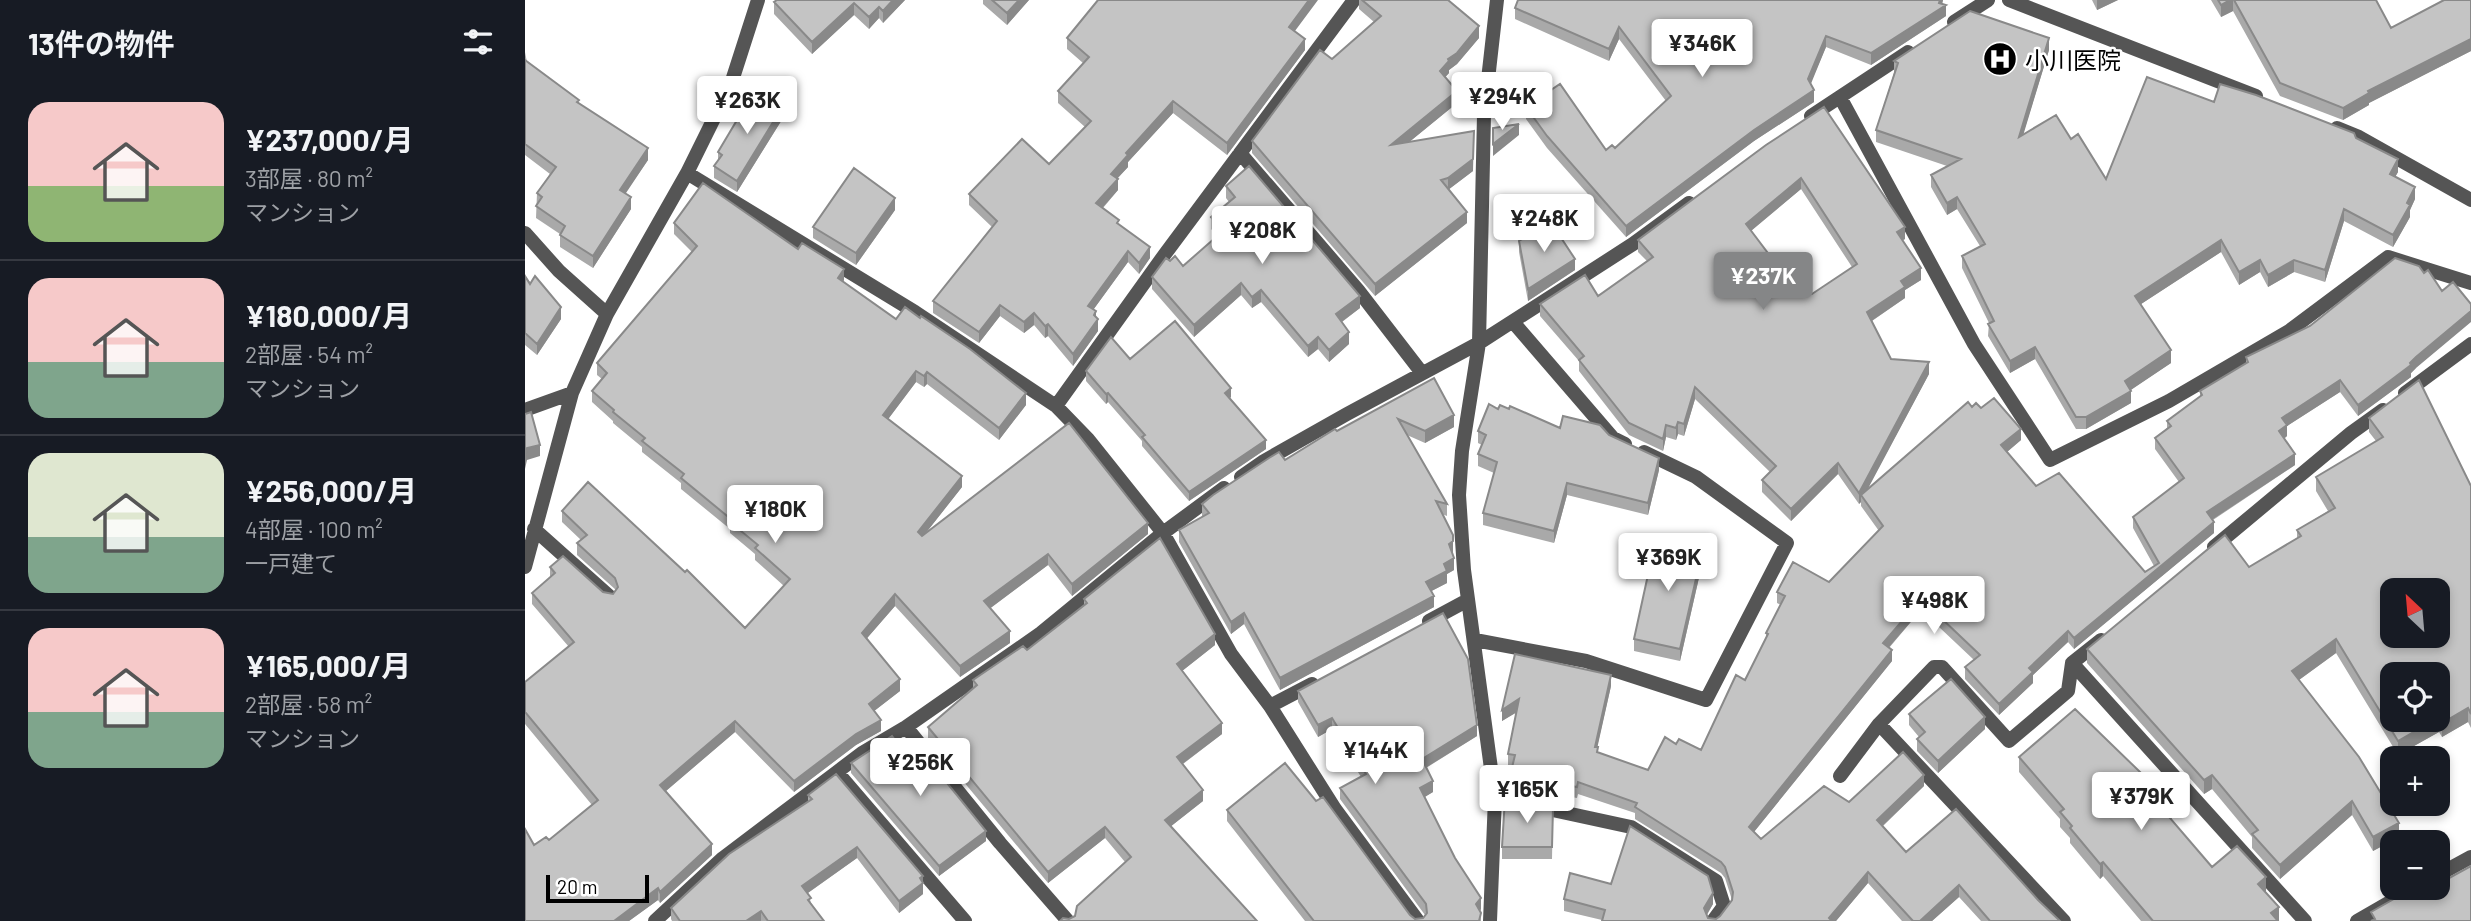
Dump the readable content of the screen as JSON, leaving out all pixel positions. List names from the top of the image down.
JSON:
{
  "places": {
    "hospital": ["小川医院"]
  },
  "scale_bar": "20 m",
  "north": "top left",
  "page": {
    "heading": "13件の物件",
    "price": [
      "¥346K",
      "¥294K",
      "¥263K",
      "¥248K",
      "¥208K",
      "¥237K",
      "¥180K",
      "¥369K",
      "¥498K",
      "¥144K",
      "¥256K",
      "¥165K",
      "¥379K"
    ],
    "list": [
      {
        "name": "¥237,000/月",
        "note": "3部屋 · 80 m² · マンション"
      },
      {
        "name": "¥180,000/月",
        "note": "2部屋 · 54 m² · マンション"
      },
      {
        "name": "¥256,000/月",
        "note": "4部屋 · 100 m² · 一戸建て"
      },
      {
        "name": "¥165,000/月",
        "note": "2部屋 · 58 m² · マンション"
      }
    ],
    "map_buttons": ["+", "−"],
    "scale": "20 m"
  }
}
